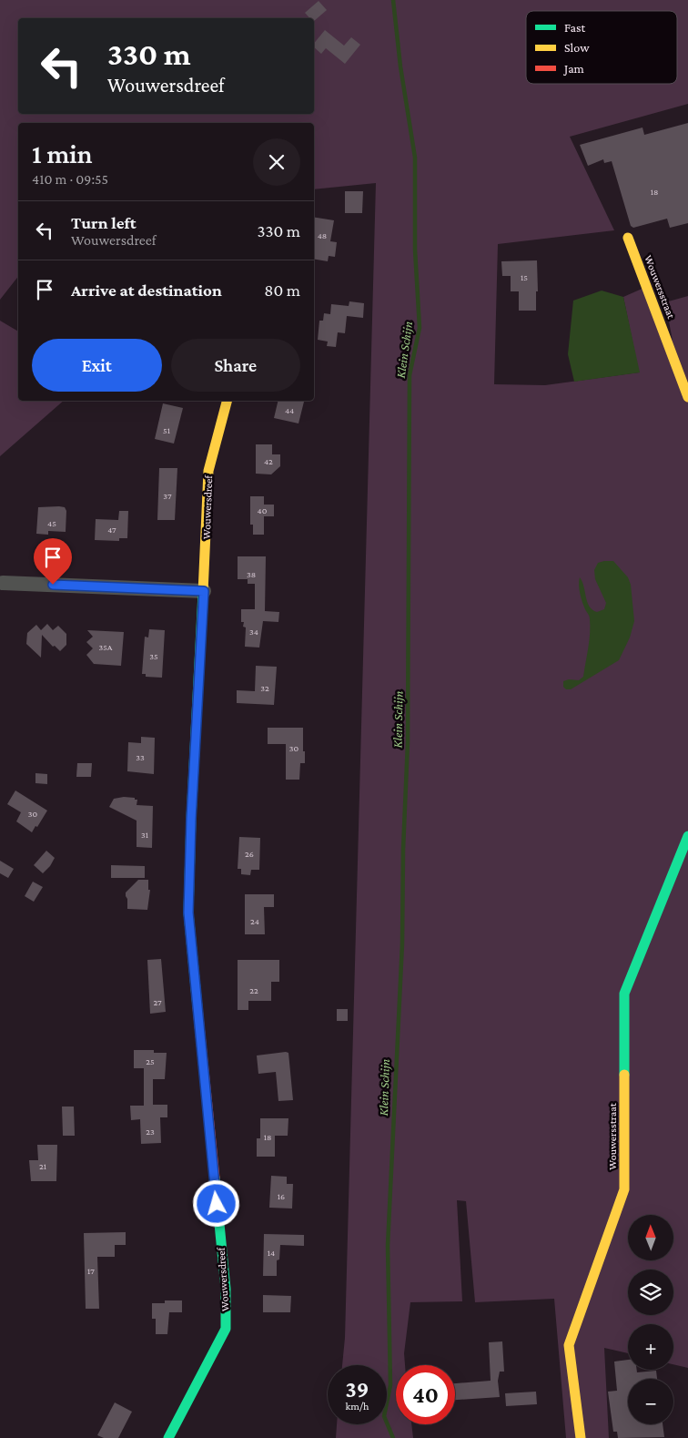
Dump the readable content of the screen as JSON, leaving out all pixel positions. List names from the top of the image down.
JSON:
{
  "streets": {
    "street": ["Wouwersstraat", "Wouwersdreef"]
  },
  "water": ["Klein Schijn"],
  "house_numbers": [
    "18",
    "48",
    "15",
    "44",
    "51",
    "42",
    "37",
    "40",
    "45",
    "47",
    "38",
    "34",
    "35A",
    "35",
    "32",
    "30",
    "33",
    "30",
    "31",
    "26",
    "24",
    "22",
    "27",
    "25",
    "23",
    "18",
    "21",
    "16",
    "14",
    "17"
  ],
  "legend": ["Fast", "Slow", "Jam"],
  "north": "top",
  "page": {
    "turn": ["330 m", "Wouwersdreef"],
    "heading": ["1 min", "410 m · 09:55"],
    "list": [
      {
        "name": "Turn left",
        "note": "Wouwersdreef",
        "value": "330 m"
      },
      {
        "name": "Arrive at destination",
        "value": "80 m"
      }
    ],
    "buttons": ["Exit", "Share"],
    "map_buttons": ["+", "−"],
    "speed": "39 km/h",
    "limit": "40"
  }
}
